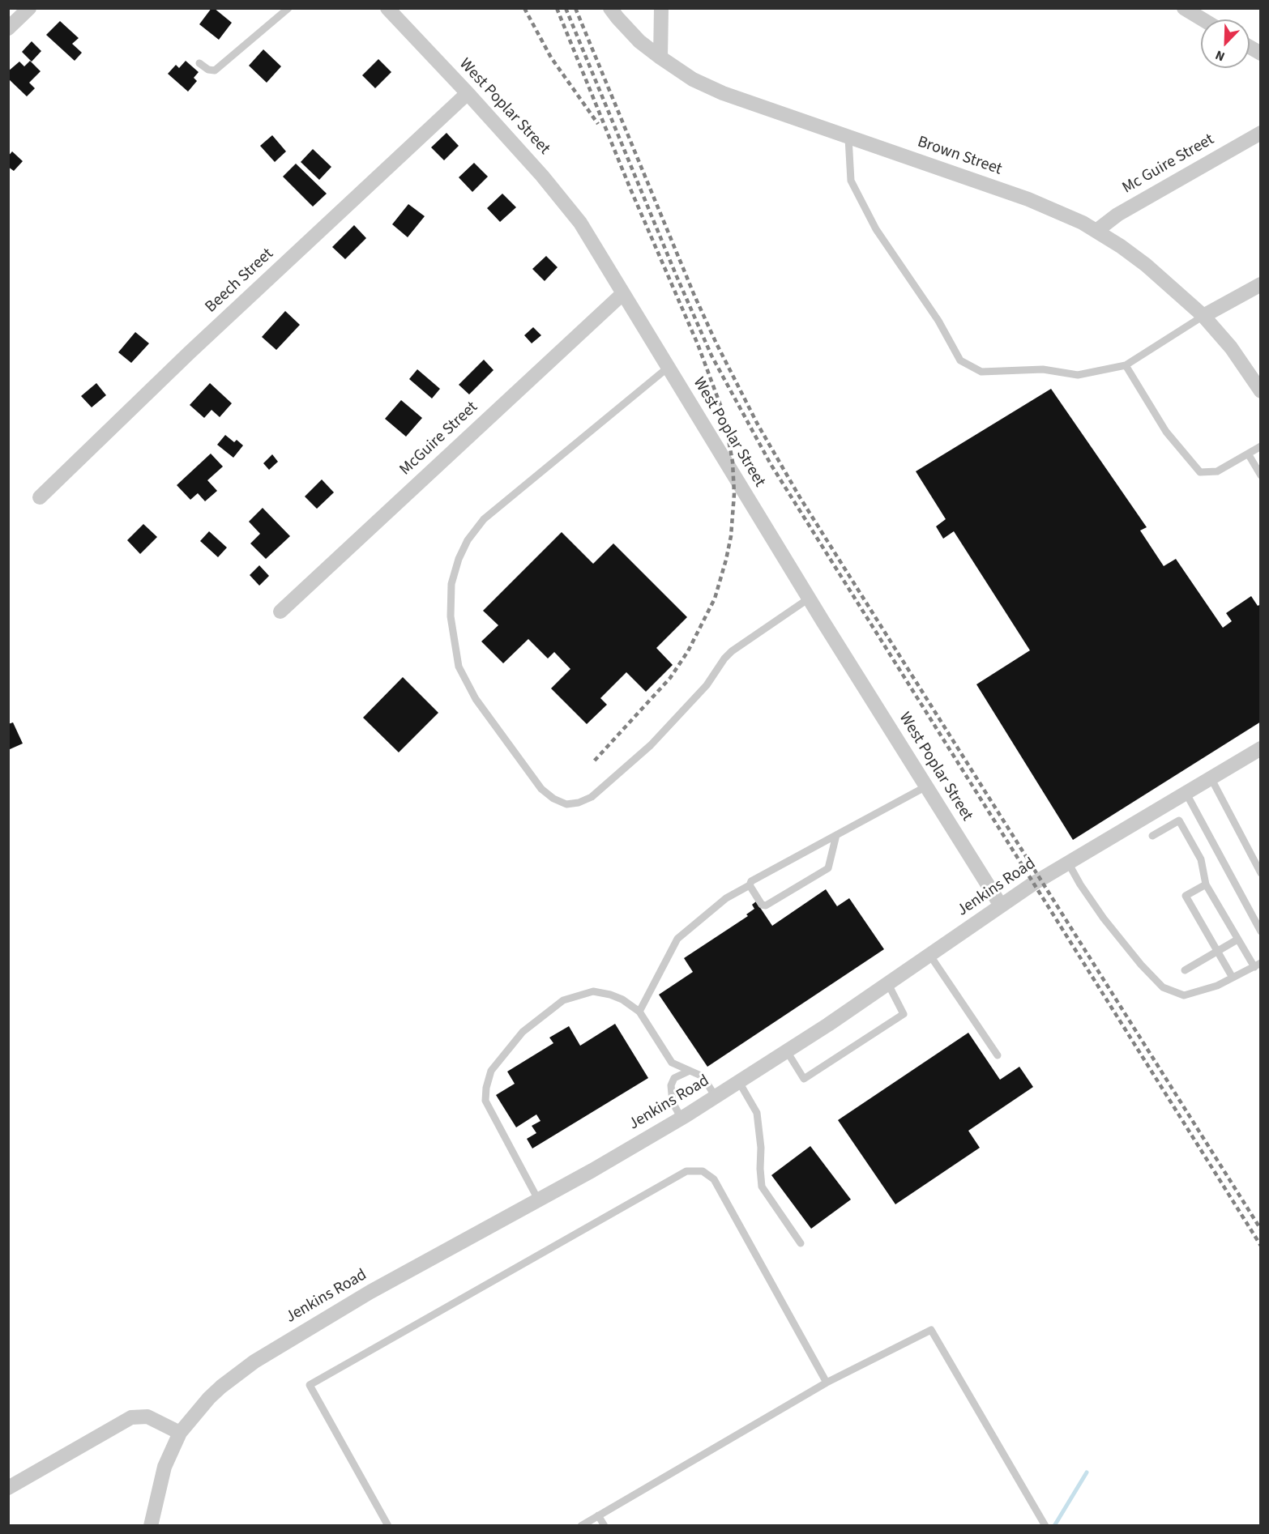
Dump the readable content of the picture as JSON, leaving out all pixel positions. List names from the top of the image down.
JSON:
{
  "streets": {
    "street": [
      "West Poplar Street",
      "Brown Street",
      "Mc Guire Street",
      "Beech Street",
      "McGuire Street",
      "Jenkins Road"
    ]
  },
  "crossings": [
    ["West Poplar Street", "Beech Street"],
    ["West Poplar Street", "McGuire Street"],
    ["West Poplar Street", "Jenkins Road"],
    ["Brown Street", "Mc Guire Street"]
  ],
  "north": "bottom left"
}
